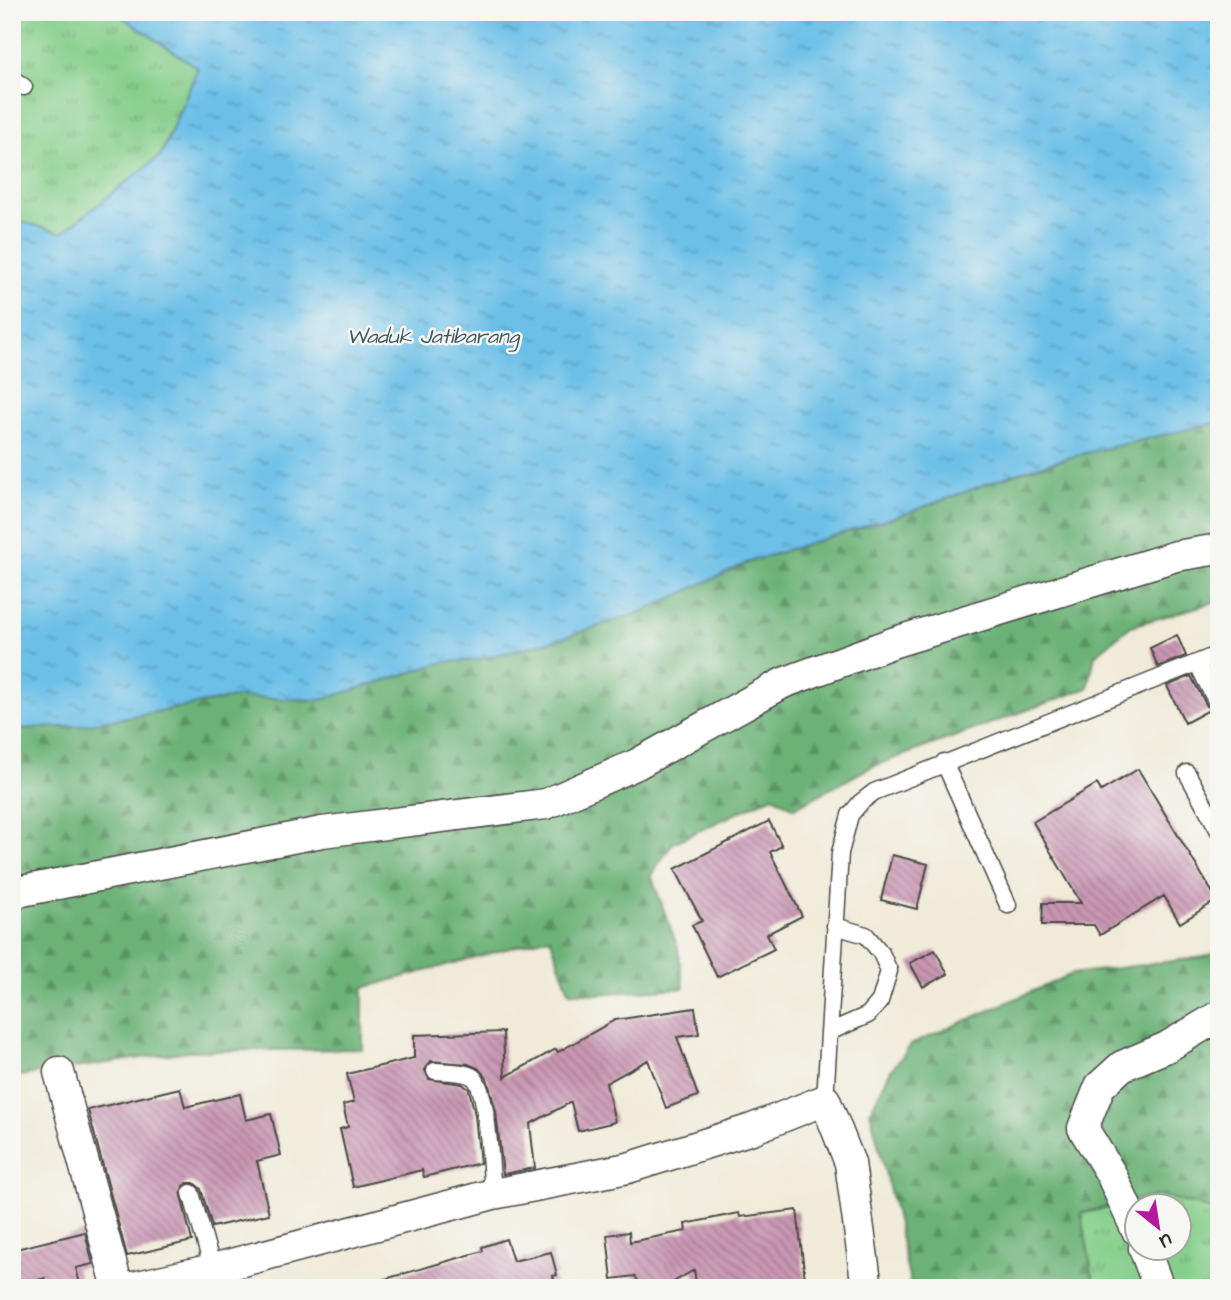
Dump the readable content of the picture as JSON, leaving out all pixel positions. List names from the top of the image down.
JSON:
{
  "water": ["Waduk Jatibarang"],
  "north": "bottom right"
}
